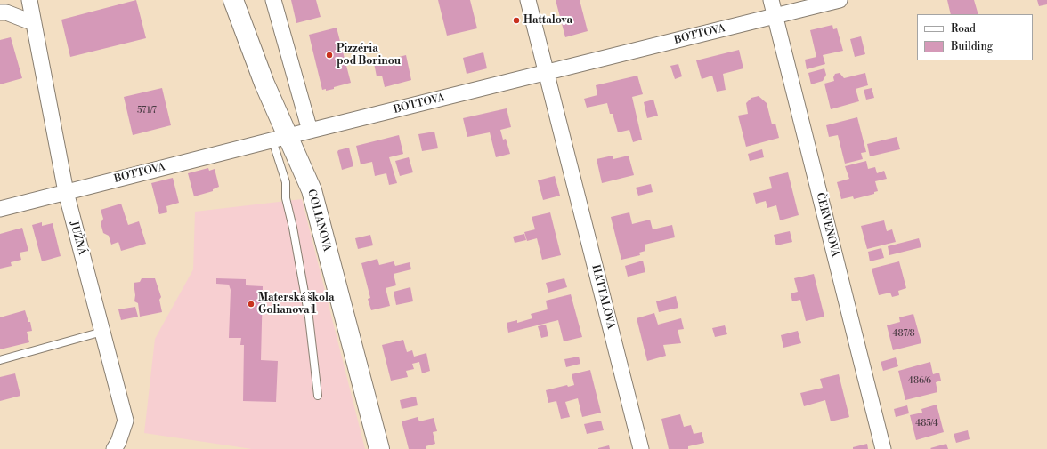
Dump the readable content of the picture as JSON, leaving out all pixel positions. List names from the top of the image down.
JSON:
{
  "streets": {
    "street": [
      "BOTTOVA",
      "GOLIANOVA",
      "ČERVENOVA",
      "JUŽNÁ",
      "HATTALOVA"
    ]
  },
  "crossings": [
    ["BOTTOVA", "GOLIANOVA"],
    ["BOTTOVA", "ČERVENOVA"],
    ["BOTTOVA", "JUŽNÁ"],
    ["BOTTOVA", "HATTALOVA"]
  ],
  "places": ["Hattalova", "Pizzéria pod Borinou", "Materská škola Golianova 1"],
  "house_numbers": [
    "571/7",
    "487/8",
    "486/6",
    "485/4"
  ],
  "legend": ["Road", "Building"]
}
